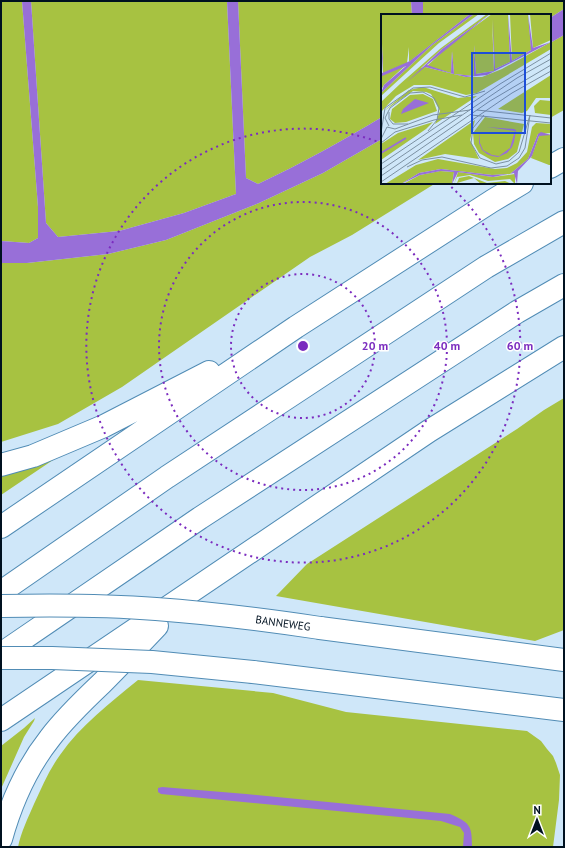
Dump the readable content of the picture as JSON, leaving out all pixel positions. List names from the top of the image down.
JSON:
{
  "streets": {
    "main road": ["BANNEWEG"]
  },
  "north": "top",
  "rings": ["20 m", "40 m", "60 m"]
}
